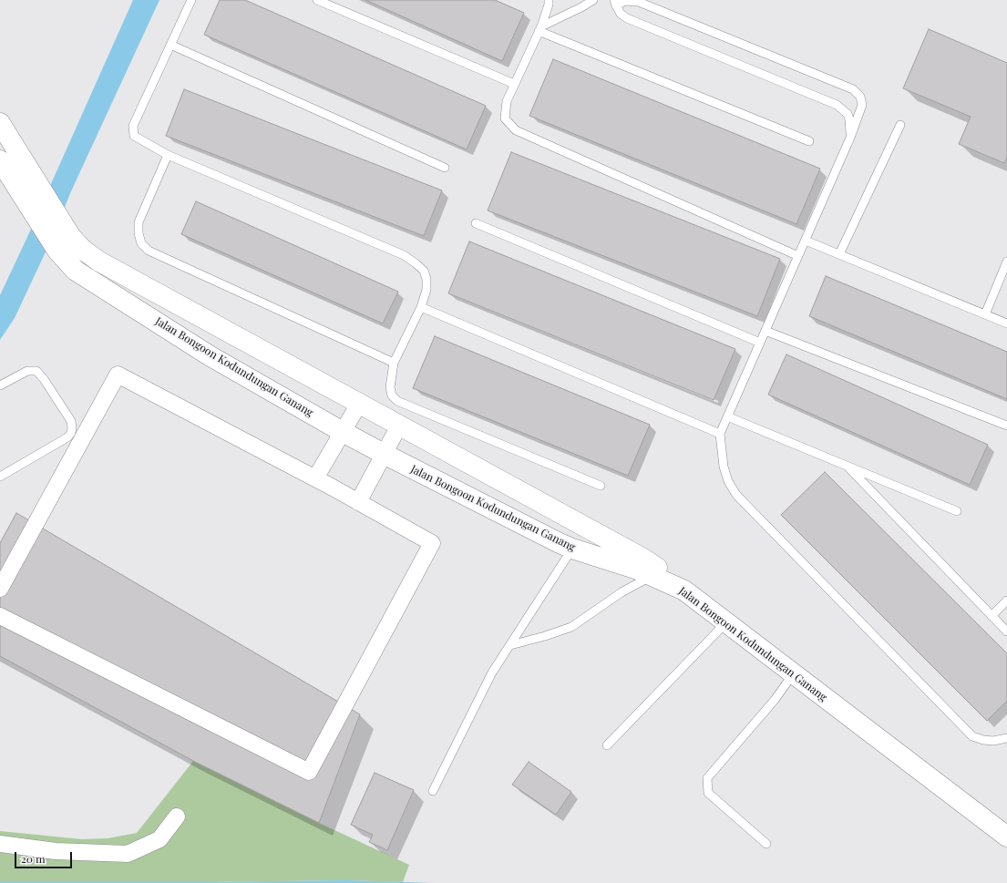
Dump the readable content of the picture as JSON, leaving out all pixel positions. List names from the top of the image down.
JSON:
{
  "streets": {
    "street": ["Jalan Bongoon Kodundungan Ganang"]
  },
  "scale_bar": "20 m"
}
